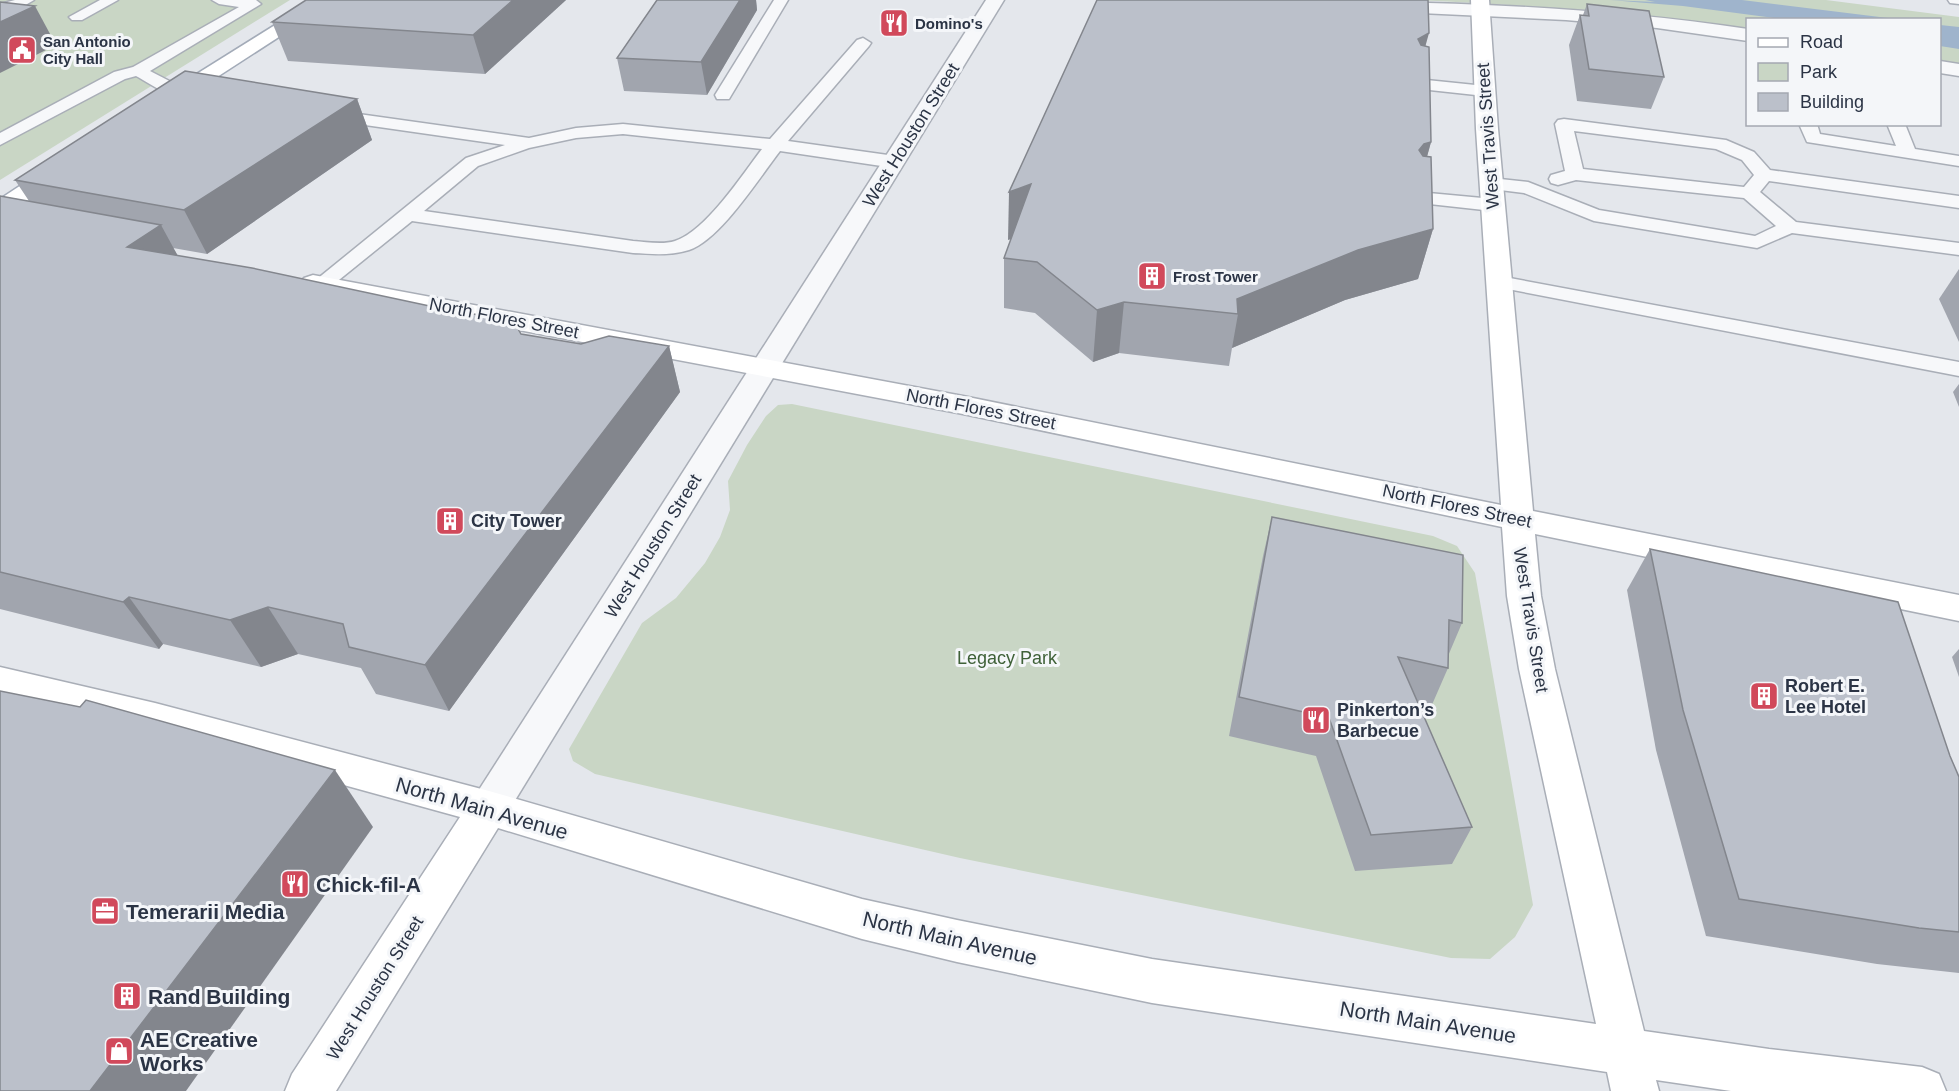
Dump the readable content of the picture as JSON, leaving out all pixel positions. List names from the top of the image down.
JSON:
{
  "streets": {
    "main road": [
      "West Houston Street",
      "West Travis Street",
      "North Flores Street",
      "North Main Avenue"
    ]
  },
  "crossings": [
    ["West Houston Street", "North Flores Street"],
    ["West Houston Street", "North Main Avenue"],
    ["West Travis Street", "North Flores Street"],
    ["West Travis Street", "North Main Avenue"]
  ],
  "parks": ["Legacy Park"],
  "places": {
    "restaurant": ["Domino's", "Pinkerton’s Barbecue", "Chick-fil-A"],
    "public building": ["San Antonio City Hall"],
    "building": [
      "Frost Tower",
      "City Tower",
      "Robert E. Lee Hotel",
      "Rand Building"
    ],
    "office": ["Temerarii Media"],
    "shop": ["AE Creative Works"]
  },
  "legend": ["Road", "Park", "Building"]
}
